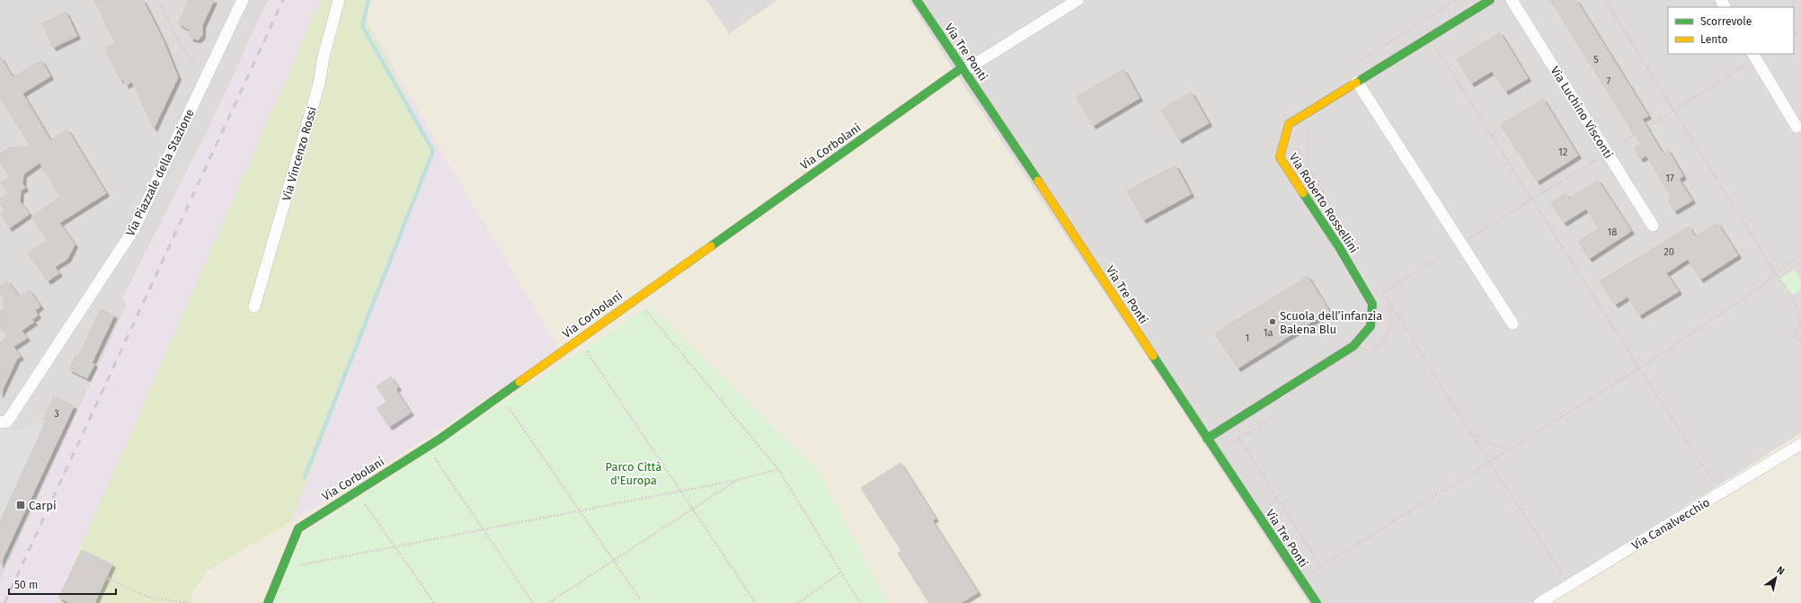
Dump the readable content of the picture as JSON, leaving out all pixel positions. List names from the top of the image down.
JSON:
{
  "streets": {
    "street": [
      "Via Tre Ponti",
      "Via Luchino Visconti",
      "Via Corbolani",
      "Via Vincenzo Rossi",
      "Via Piazzale della Stazione",
      "Via Roberto Rossellini",
      "Via Canalvecchio"
    ]
  },
  "crossings": [
    ["Via Tre Ponti", "Via Corbolani"],
    ["Via Tre Ponti", "Via Roberto Rossellini"]
  ],
  "parks": ["Parco Città d'Europa"],
  "places": {
    "other": ["Scuola dell’infanzia Balena Blu"],
    "transit": ["Carpi"]
  },
  "house_numbers": [
    "5",
    "7",
    "12",
    "17",
    "18",
    "20",
    "1a",
    "1",
    "3"
  ],
  "legend": ["Scorrevole", "Lento"],
  "scale_bar": "50 m",
  "north": "top right"
}
